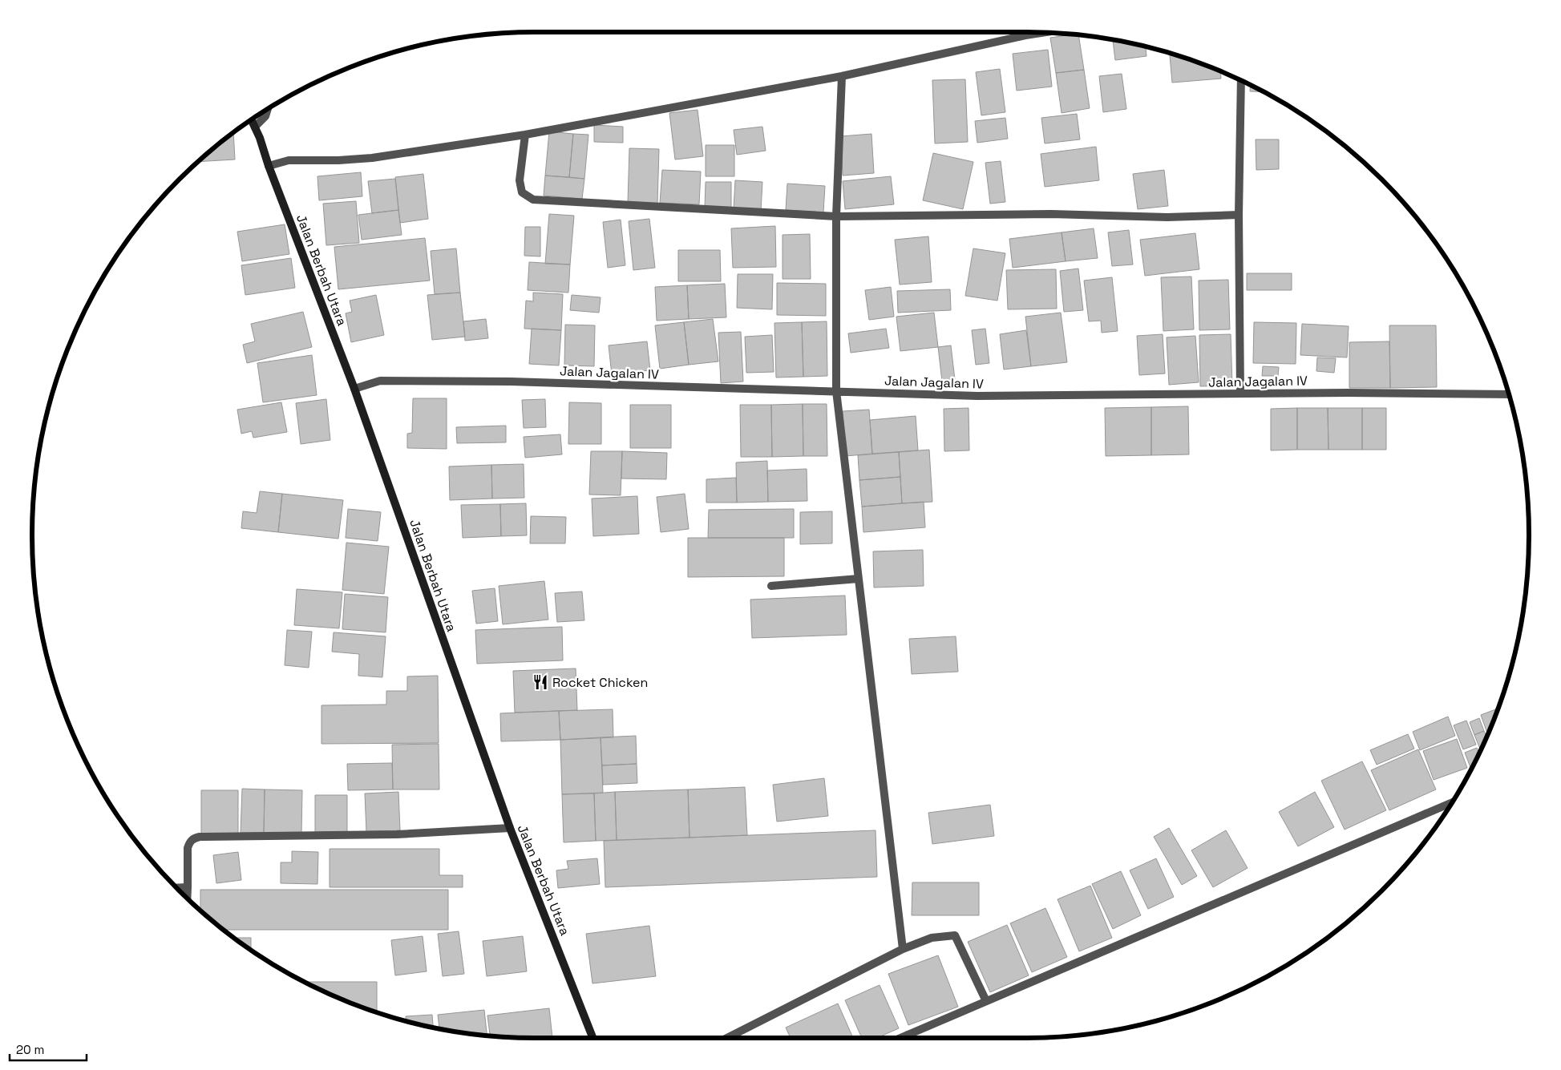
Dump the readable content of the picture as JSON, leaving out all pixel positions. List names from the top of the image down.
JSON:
{
  "streets": {
    "main road": ["Jalan Berbah Utara"],
    "street": ["Jalan Jagalan IV"]
  },
  "crossings": [
    ["Jalan Berbah Utara", "Jalan Jagalan IV"]
  ],
  "places": {
    "restaurant": ["Rocket Chicken"]
  },
  "scale_bar": "20 m"
}
